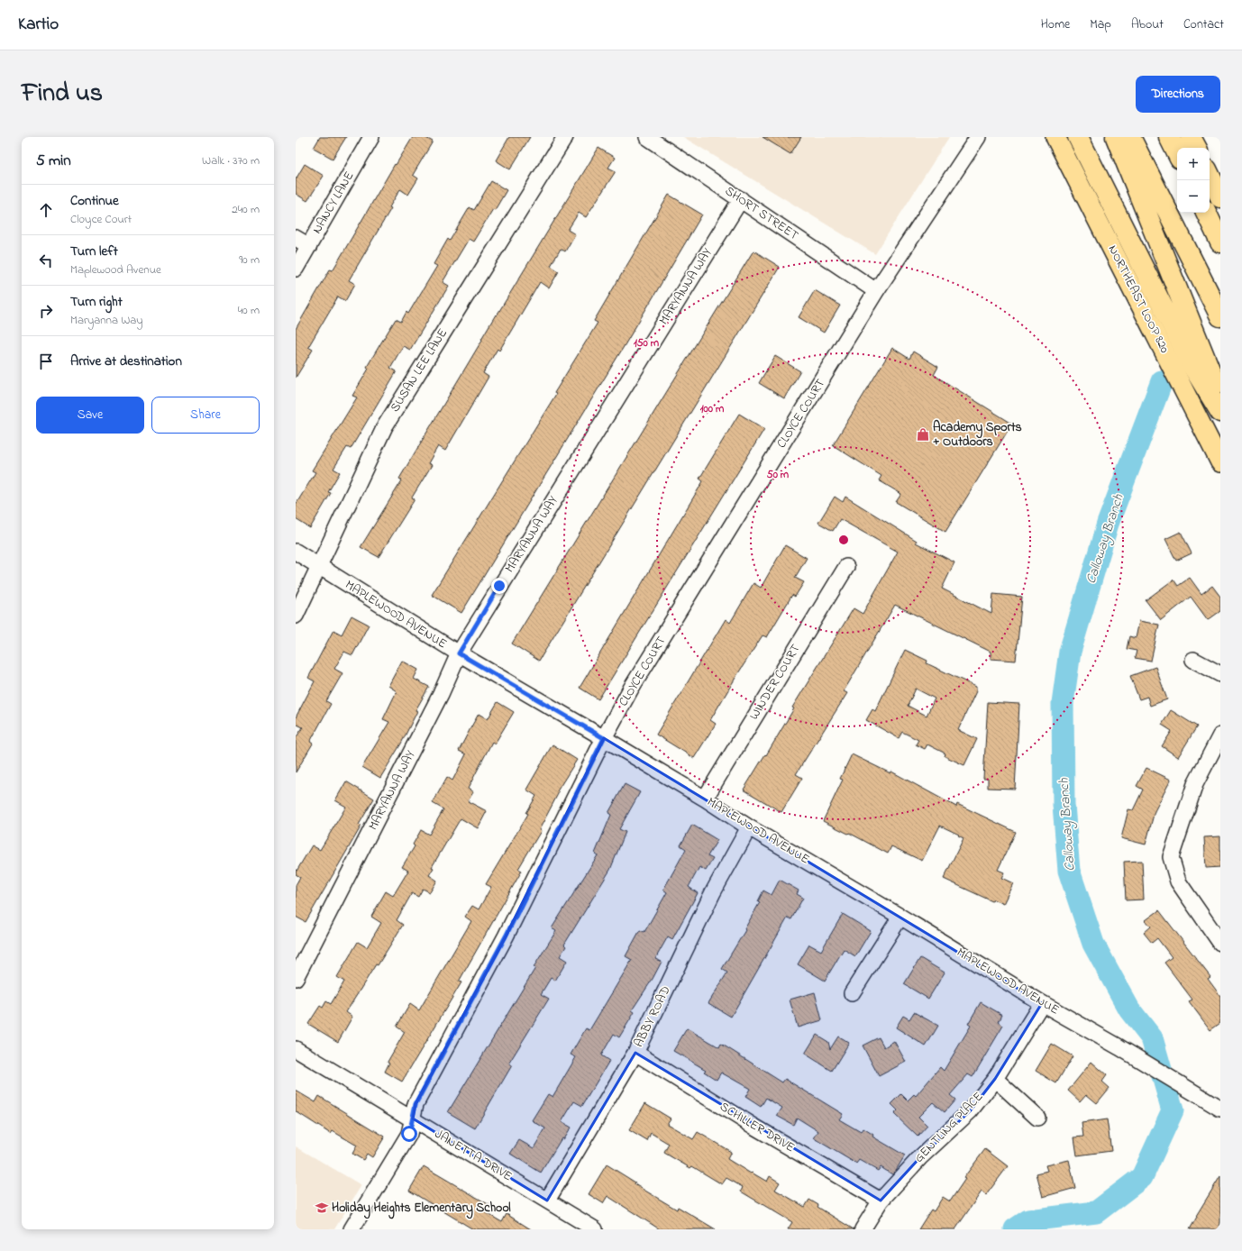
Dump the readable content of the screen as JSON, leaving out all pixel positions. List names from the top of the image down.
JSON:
{
  "streets": {
    "main road": ["NORTHEAST LOOP 820"],
    "street": [
      "NANCY LANE",
      "SHORT STREET",
      "MARYANNA WAY",
      "SUSAN LEE LANE",
      "CLOYCE COURT",
      "MAPLEWOOD AVENUE",
      "WINDER COURT",
      "ABBY ROAD",
      "SCHILLER DRIVE",
      "GENTLING PLACE",
      "JANETTA DRIVE"
    ]
  },
  "crossings": [
    ["SHORT STREET", "MARYANNA WAY"],
    ["SHORT STREET", "CLOYCE COURT"],
    ["MARYANNA WAY", "MAPLEWOOD AVENUE"],
    ["SUSAN LEE LANE", "MAPLEWOOD AVENUE"],
    ["CLOYCE COURT", "MAPLEWOOD AVENUE"],
    ["CLOYCE COURT", "JANETTA DRIVE"],
    ["MAPLEWOOD AVENUE", "WINDER COURT"],
    ["MAPLEWOOD AVENUE", "ABBY ROAD"],
    ["MAPLEWOOD AVENUE", "GENTLING PLACE"],
    ["ABBY ROAD", "SCHILLER DRIVE"],
    ["ABBY ROAD", "JANETTA DRIVE"],
    ["SCHILLER DRIVE", "GENTLING PLACE"]
  ],
  "water": ["Calloway Branch"],
  "places": {
    "shop": ["Academy Sports + Outdoors"],
    "school or university": ["Holiday Heights Elementary School"]
  },
  "page": {
    "header": "Kartio",
    "nav": [
      "Home",
      "Map",
      "About",
      "Contact"
    ],
    "title": "Find us",
    "buttons": [
      "Directions",
      ["Save", "Share"]
    ],
    "heading": ["5 min", "Walk · 370 m"],
    "map_buttons": ["+", "−"],
    "list": [
      ["Continue", "Cloyce Court", "240 m"],
      ["Turn left", "Maplewood Avenue", "90 m"],
      ["Turn right", "Maryanna Way", "40 m"],
      "Arrive at destination"
    ]
  },
  "rings": ["150 m", "100 m", "50 m"]
}
